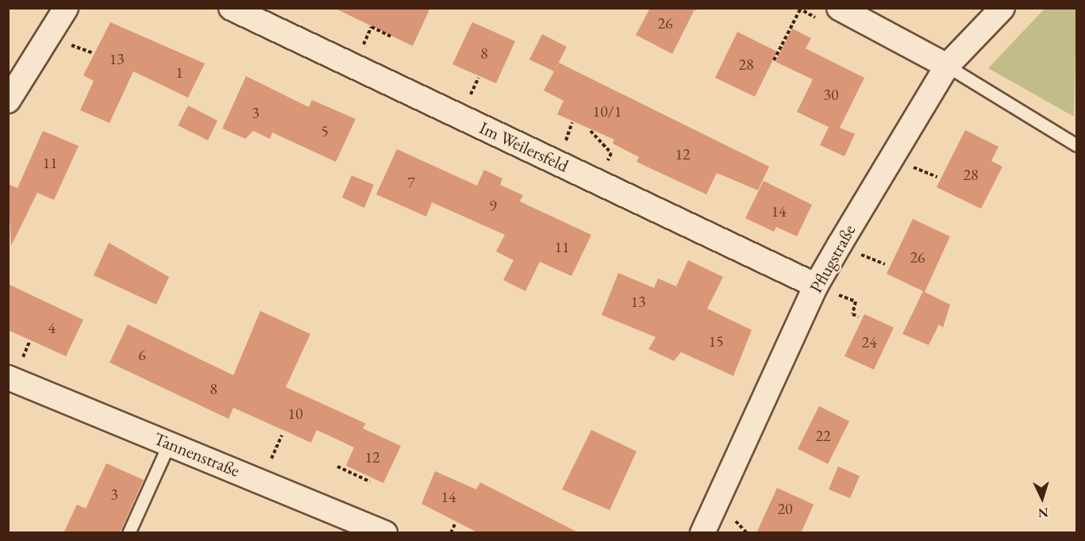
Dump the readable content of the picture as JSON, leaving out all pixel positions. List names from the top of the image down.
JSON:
{
  "streets": {
    "street": ["Im Weilersfeld", "Pflugstraße", "Tannenstraße"]
  },
  "crossings": [
    ["Im Weilersfeld", "Pflugstraße"]
  ],
  "house_numbers": [
    "26",
    "8",
    "13",
    "28",
    "1",
    "30",
    "10/1",
    "3",
    "5",
    "12",
    "11",
    "28",
    "7",
    "9",
    "14",
    "11",
    "26",
    "13",
    "4",
    "15",
    "24",
    "6",
    "8",
    "10",
    "22",
    "12",
    "3",
    "14",
    "20"
  ],
  "north": "bottom"
}
